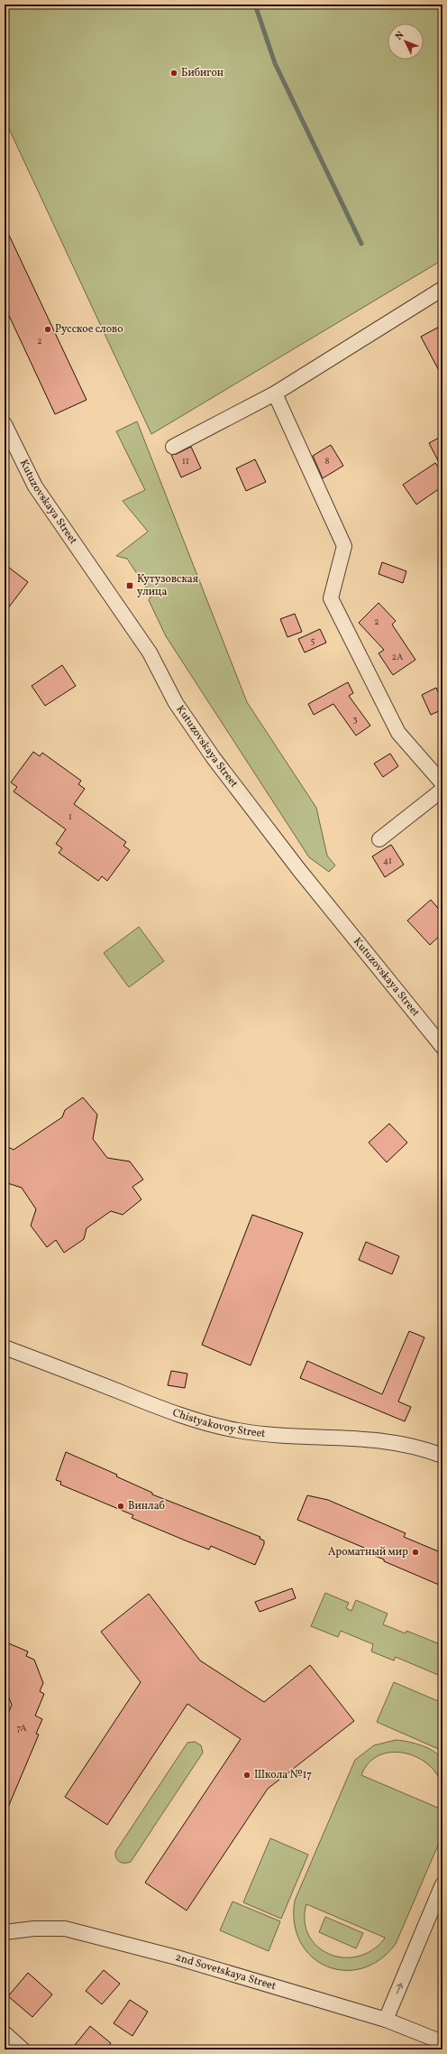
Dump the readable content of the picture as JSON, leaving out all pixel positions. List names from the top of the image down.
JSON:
{
  "streets": {
    "street": ["Kutuzovskaya Street", "Chistyakovoy Street", "2nd Sovetskaya Street"]
  },
  "places": {
    "other": [
      "Бибигон",
      "Русское слово",
      "Винлаб",
      "Ароматный мир",
      "Школа №17"
    ],
    "transit": ["Кутузовская улица"]
  },
  "house_numbers": [
    "2",
    "11",
    "8",
    "2",
    "5",
    "2А",
    "3",
    "1",
    "41",
    "7А"
  ],
  "north": "top left"
}
